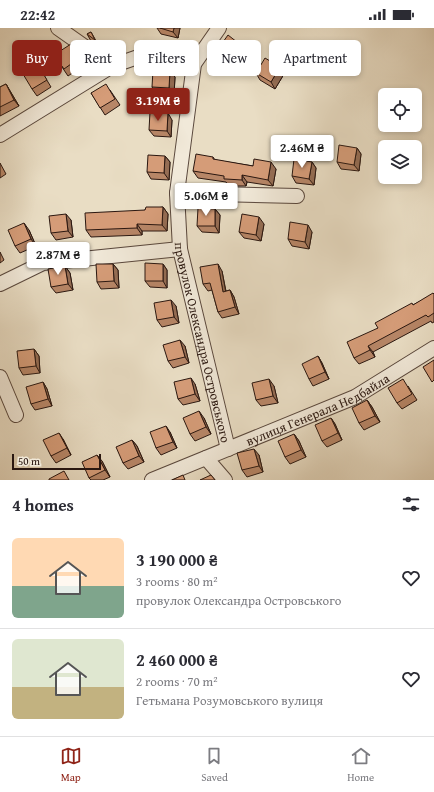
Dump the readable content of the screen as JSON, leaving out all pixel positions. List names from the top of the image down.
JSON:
{
  "streets": {
    "street": ["провулок Олександра Островського", "вулиця Генерала Недбайла"]
  },
  "crossings": [
    ["провулок Олександра Островського", "вулиця Генерала Недбайла"]
  ],
  "scale_bar": "50 m",
  "page": {
    "status": "22:42",
    "chip": [
      "Buy",
      "Rent",
      "Filters",
      "New",
      "Apartment"
    ],
    "price": [
      "3.19M ₴",
      "2.46M ₴",
      "5.06M ₴",
      "2.87M ₴"
    ],
    "scale": "50 m",
    "heading": "4 homes",
    "list": [
      {
        "name": "3 190 000 ₴",
        "note": "3 rooms · 80 m² · провулок Олександра Островського"
      },
      {
        "name": "2 460 000 ₴",
        "note": "2 rooms · 70 m² · Гетьмана Розумовського вулиця"
      }
    ],
    "tabs": ["Map", "Saved", "Home"]
  }
}
